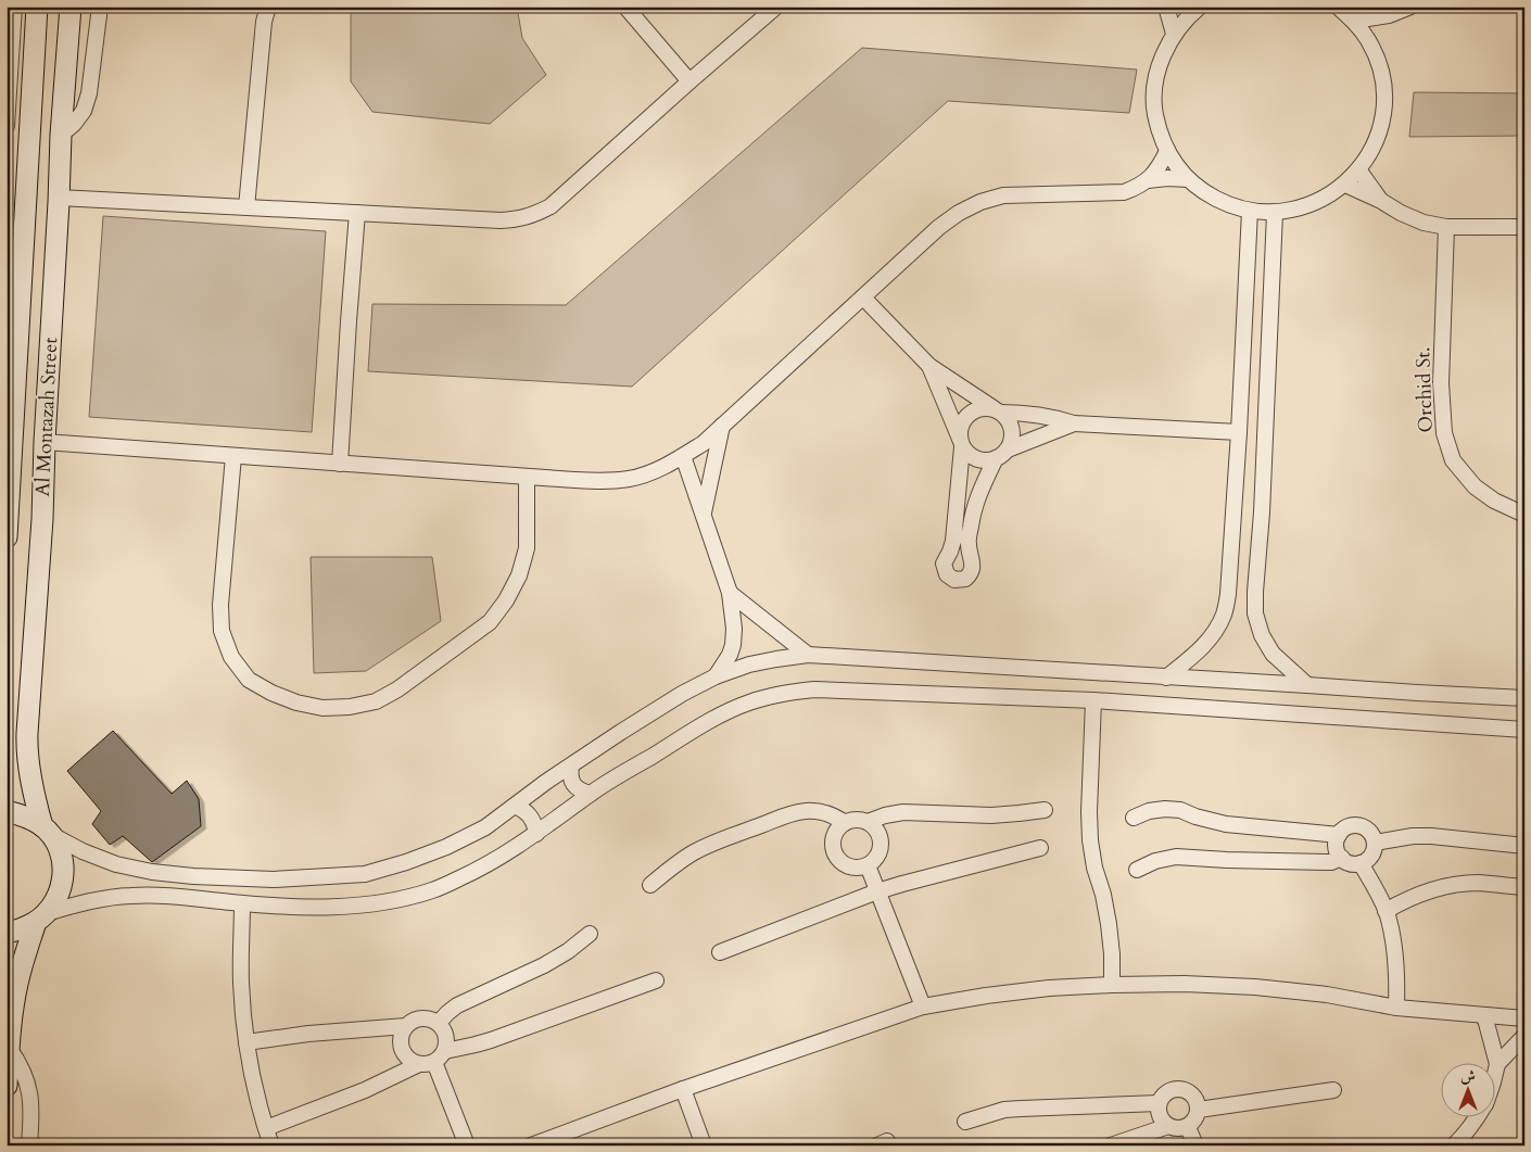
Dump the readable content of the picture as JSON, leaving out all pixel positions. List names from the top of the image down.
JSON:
{
  "streets": {
    "street": ["Orchid St.", "Al Montazah Street"]
  },
  "north": "top"
}
